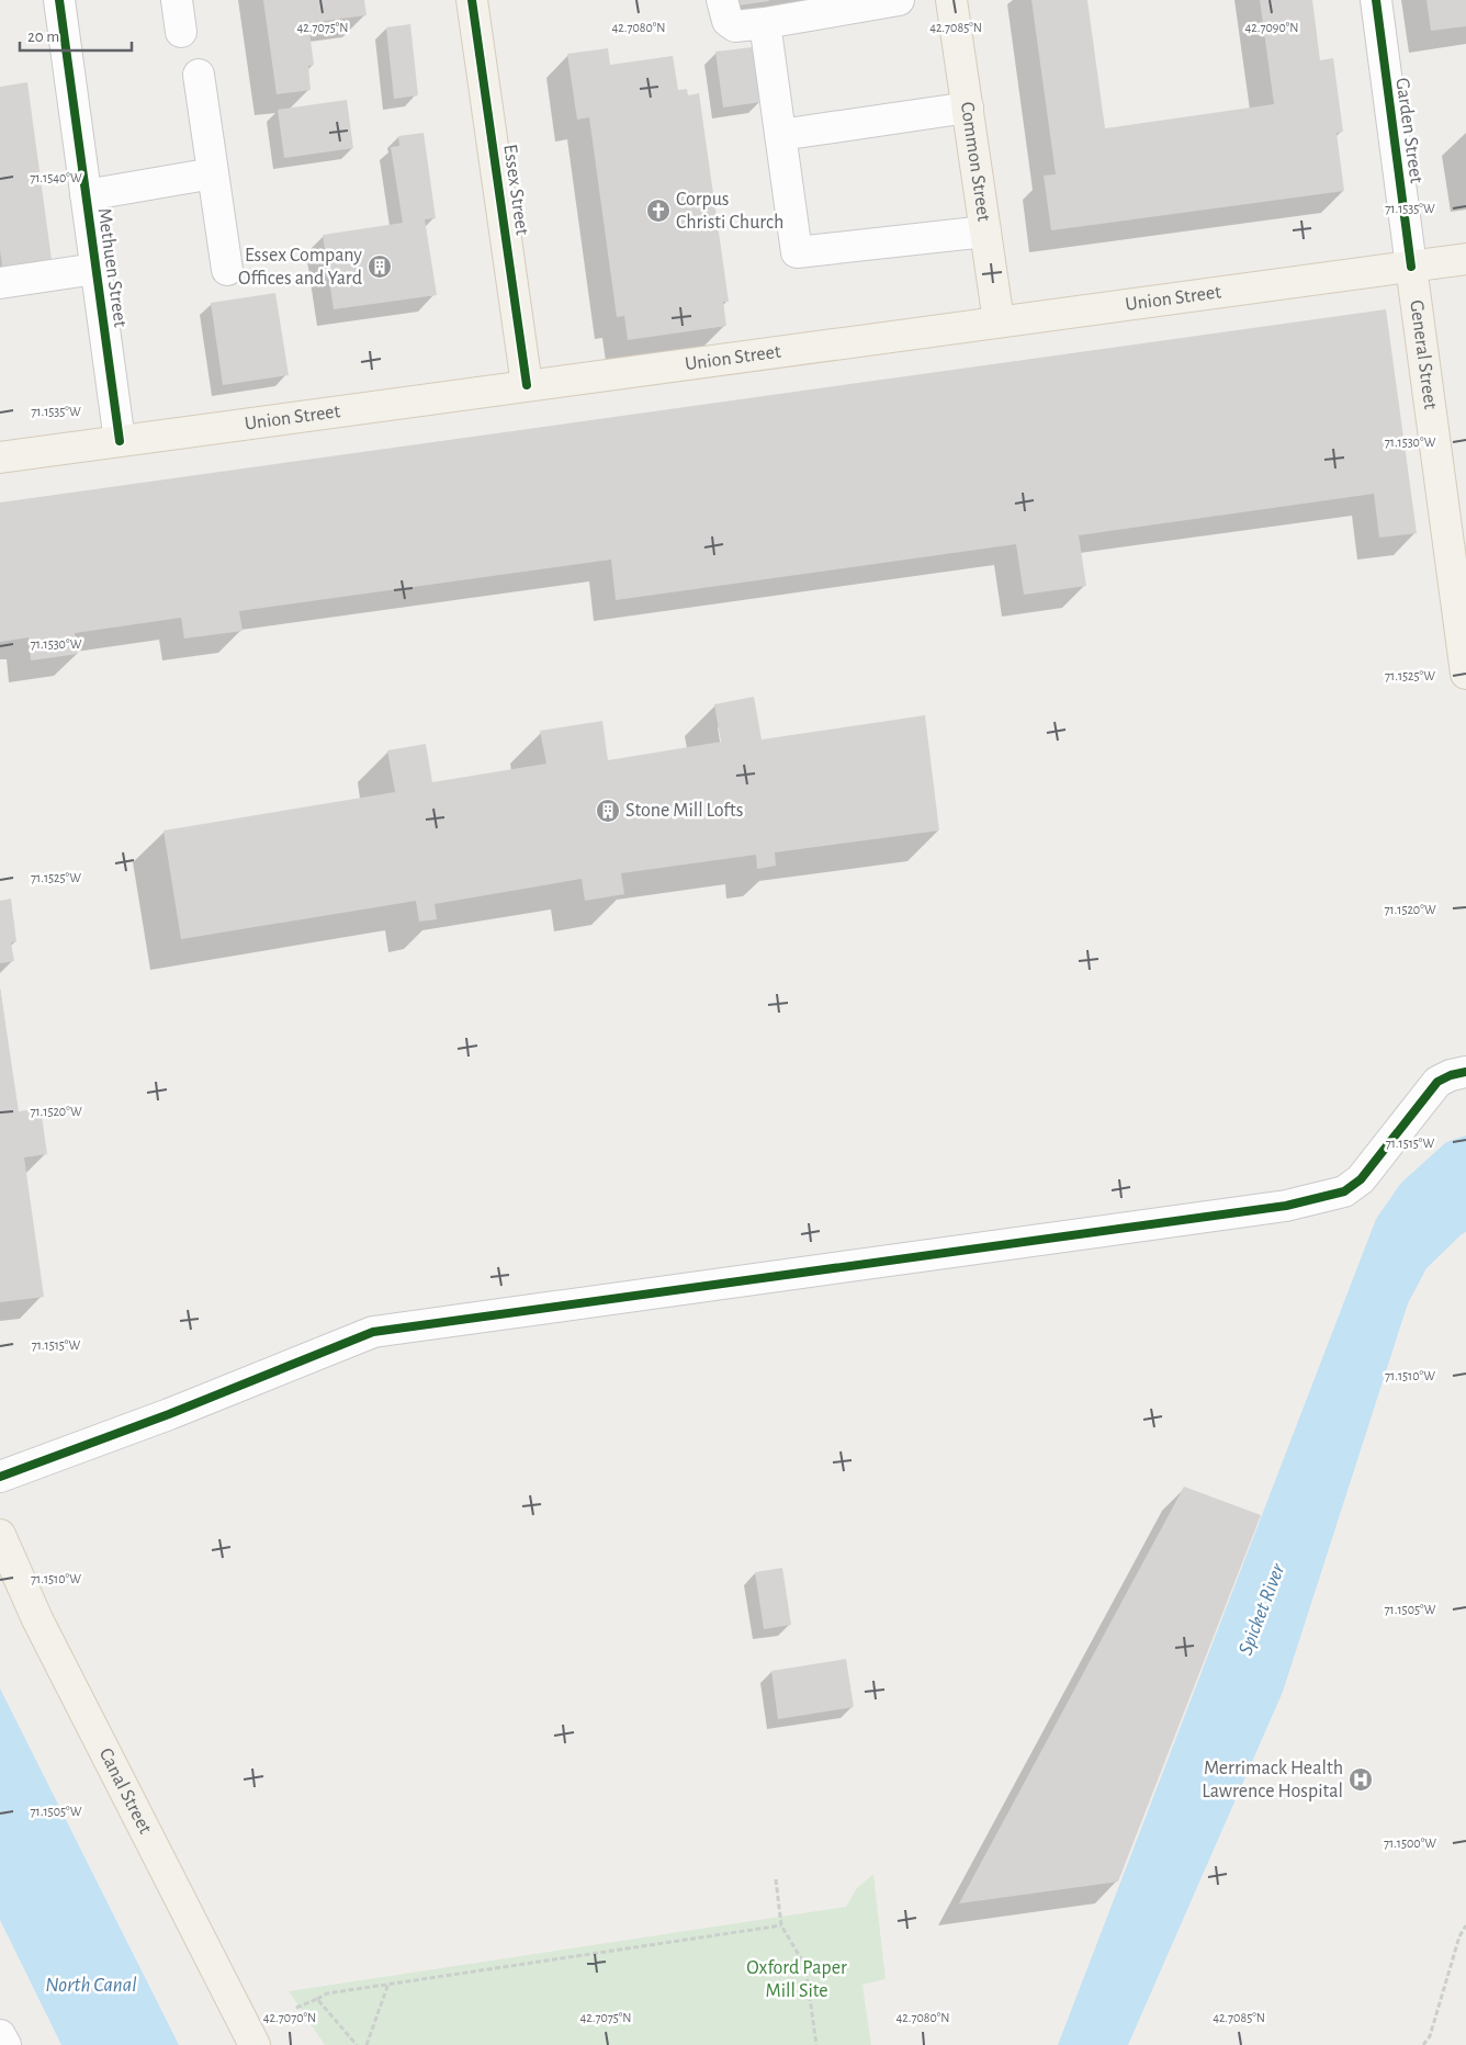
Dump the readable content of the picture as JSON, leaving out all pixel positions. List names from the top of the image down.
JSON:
{
  "streets": {
    "main road": [
      "Common Street",
      "Essex Street",
      "Union Street",
      "General Street",
      "Canal Street"
    ],
    "street": ["Garden Street", "Methuen Street"]
  },
  "crossings": [
    ["Garden Street", "Union Street"],
    ["Garden Street", "General Street"],
    ["Common Street", "Union Street"],
    ["Essex Street", "Union Street"],
    ["Methuen Street", "Union Street"],
    ["Union Street", "General Street"]
  ],
  "water": ["Spicket River", "North Canal"],
  "parks": ["Oxford Paper Mill Site"],
  "places": {
    "church": ["Corpus Christi Church"],
    "building": ["Essex Company Offices and Yard", "Stone Mill Lofts"],
    "hospital": ["Merrimack Health Lawrence Hospital"]
  },
  "scale_bar": "20 m",
  "coordinates": [
    "42.7075°N",
    "42.7080°N",
    "42.7085°N",
    "42.7090°N",
    "71.1540°W",
    "71.1535°W",
    "71.1530°W",
    "71.1525°W",
    "71.1520°W",
    "71.1515°W",
    "71.1510°W",
    "71.1505°W",
    "71.1500°W",
    "42.7070°N"
  ]
}
